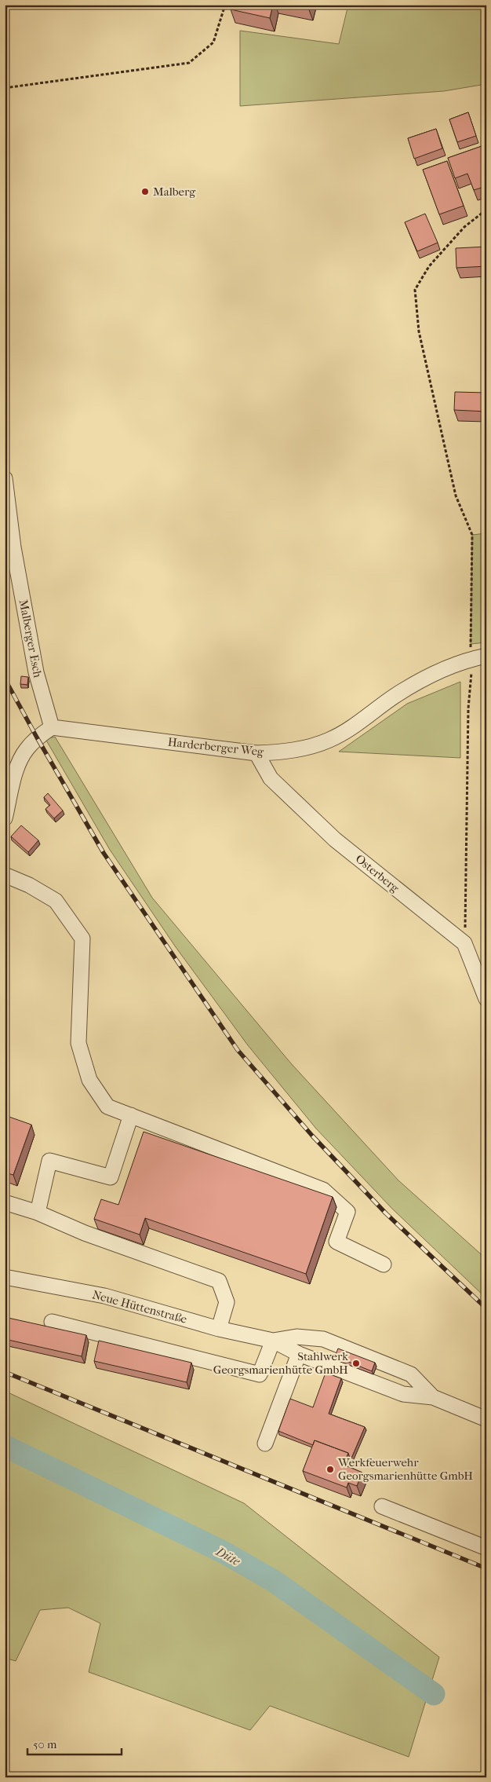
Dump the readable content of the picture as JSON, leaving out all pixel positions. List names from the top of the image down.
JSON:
{
  "streets": {
    "street": [
      "Malberger Esch",
      "Harderberger Weg",
      "Osterberg",
      "Neue Hüttenstraße"
    ]
  },
  "crossings": [
    ["Malberger Esch", "Harderberger Weg"],
    ["Harderberger Weg", "Osterberg"]
  ],
  "water": ["Düte"],
  "places": ["Malberg", "Stahlwerk Georgsmarienhütte GmbH", "Werkfeuerwehr Georgsmarienhütte GmbH"],
  "scale_bar": "50 m"
}
